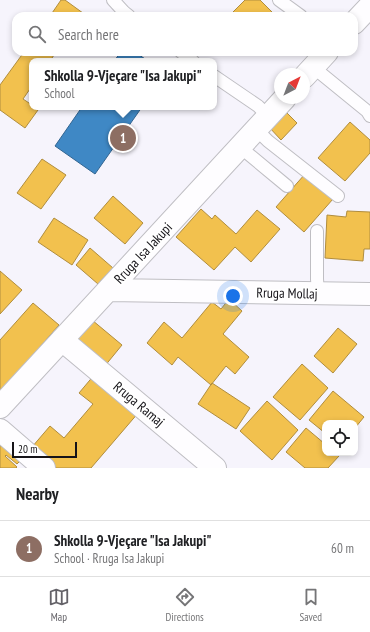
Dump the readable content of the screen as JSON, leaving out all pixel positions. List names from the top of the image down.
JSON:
{
  "streets": {
    "street": ["Rruga Isa Jakupi", "Rruga Mollaj", "Rruga Ramaj"]
  },
  "crossings": [
    ["Rruga Isa Jakupi", "Rruga Mollaj"],
    ["Rruga Isa Jakupi", "Rruga Ramaj"]
  ],
  "scale_bar": "20 m",
  "north": "top right",
  "page": {
    "search": "Search here",
    "popup": ["Shkolla 9-Vjeçare \"Isa Jakupi\"", "School"],
    "pins": "1",
    "scale": "20 m",
    "heading": "Nearby",
    "list": [
      {
        "mark": "1",
        "name": "Shkolla 9-Vjeçare \"Isa Jakupi\"",
        "note": "School · Rruga Isa Jakupi",
        "value": "60 m"
      }
    ],
    "nav": ["Map", "Directions", "Saved"]
  }
}
